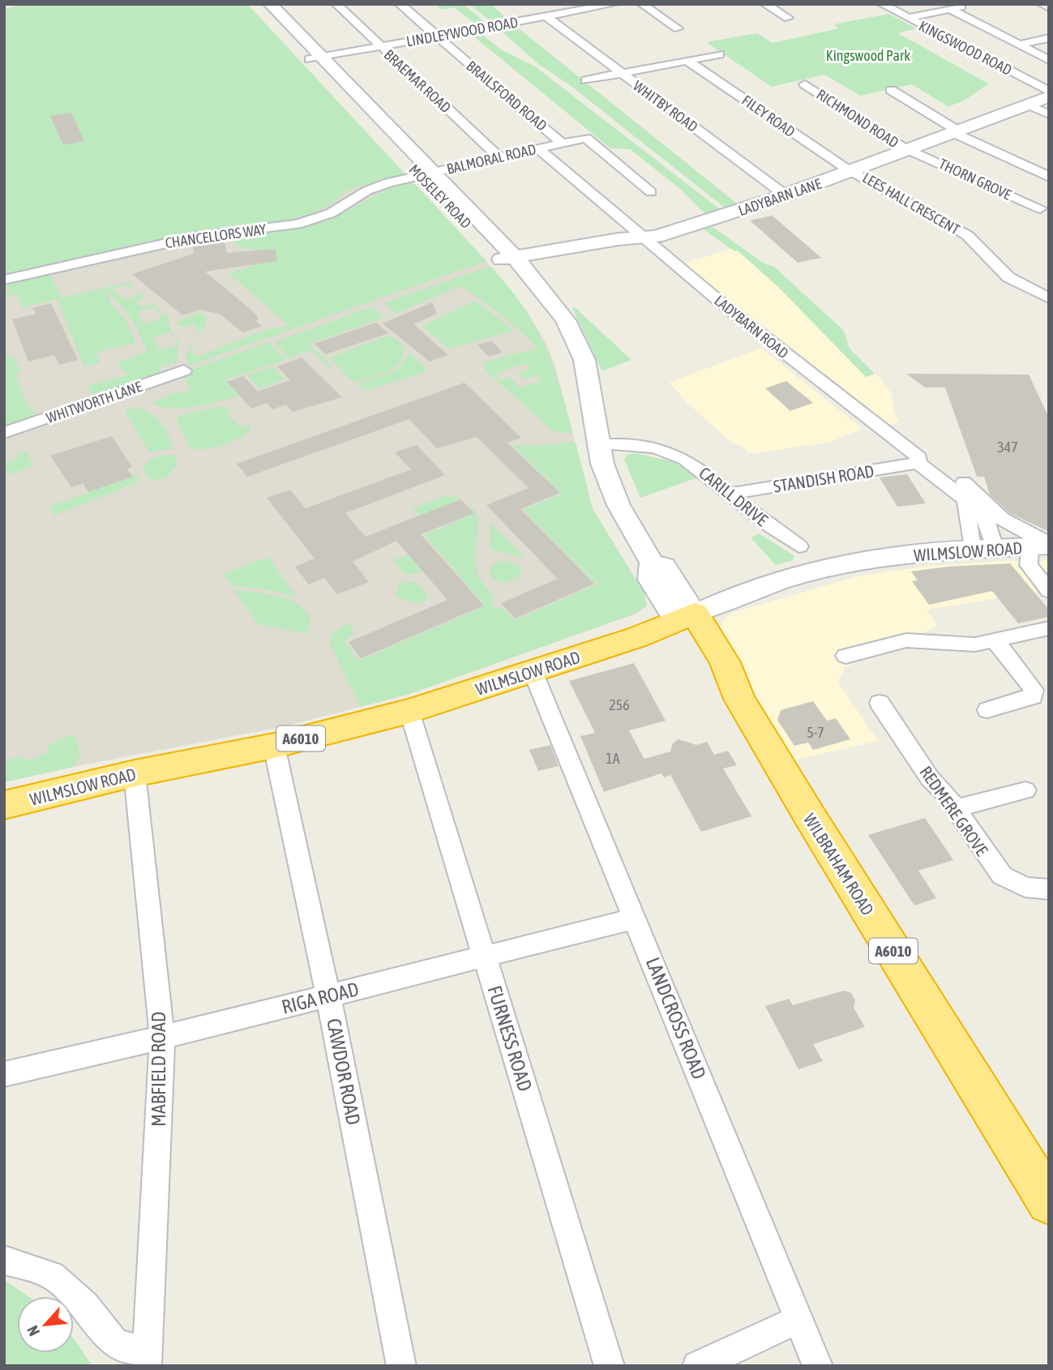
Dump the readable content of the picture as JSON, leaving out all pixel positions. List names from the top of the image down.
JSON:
{
  "streets": {
    "highway": ["WILMSLOW ROAD", "A6010", "WILBRAHAM ROAD"],
    "main road": ["MOSELEY ROAD", "LADYBARN LANE"],
    "street": [
      "LINDLEYWOOD ROAD",
      "KINGSWOOD ROAD",
      "BRAEMAR ROAD",
      "BRAILSFORD ROAD",
      "WHITBY ROAD",
      "FILEY ROAD",
      "RICHMOND ROAD",
      "BALMORAL ROAD",
      "THORN GROVE",
      "LEES HALL CRESCENT",
      "CHANCELLORS WAY",
      "LADYBARN ROAD",
      "WHITWORTH LANE",
      "STANDISH ROAD",
      "CARILL DRIVE",
      "REDMERE GROVE",
      "RIGA ROAD",
      "LANDCROSS ROAD",
      "FURNESS ROAD",
      "MABFIELD ROAD",
      "CAWDOR ROAD"
    ]
  },
  "crossings": [
    ["LINDLEYWOOD ROAD", "BRAEMAR ROAD"],
    ["LINDLEYWOOD ROAD", "BRAILSFORD ROAD"],
    ["LINDLEYWOOD ROAD", "WHITBY ROAD"],
    ["LINDLEYWOOD ROAD", "MOSELEY ROAD"],
    ["BRAEMAR ROAD", "BALMORAL ROAD"],
    ["BRAILSFORD ROAD", "BALMORAL ROAD"],
    ["WHITBY ROAD", "LADYBARN LANE"],
    ["FILEY ROAD", "LADYBARN LANE"],
    ["FILEY ROAD", "LEES HALL CRESCENT"],
    ["RICHMOND ROAD", "THORN GROVE"],
    ["RICHMOND ROAD", "LADYBARN LANE"],
    ["BALMORAL ROAD", "MOSELEY ROAD"],
    ["BALMORAL ROAD", "CHANCELLORS WAY"],
    ["BALMORAL ROAD", "LADYBARN ROAD"],
    ["THORN GROVE", "LADYBARN LANE"],
    ["MOSELEY ROAD", "LADYBARN LANE"],
    ["MOSELEY ROAD", "CHANCELLORS WAY"],
    ["MOSELEY ROAD", "CARILL DRIVE"],
    ["MOSELEY ROAD", "WILMSLOW ROAD"],
    ["MOSELEY ROAD", "WILBRAHAM ROAD"],
    ["LADYBARN LANE", "LEES HALL CRESCENT"],
    ["LADYBARN LANE", "LADYBARN ROAD"],
    ["LADYBARN ROAD", "STANDISH ROAD"],
    ["LADYBARN ROAD", "WILMSLOW ROAD"],
    ["STANDISH ROAD", "CARILL DRIVE"],
    ["WILMSLOW ROAD", "WILBRAHAM ROAD"],
    ["WILMSLOW ROAD", "LANDCROSS ROAD"],
    ["WILMSLOW ROAD", "FURNESS ROAD"],
    ["WILMSLOW ROAD", "MABFIELD ROAD"],
    ["WILMSLOW ROAD", "CAWDOR ROAD"],
    ["RIGA ROAD", "LANDCROSS ROAD"],
    ["RIGA ROAD", "FURNESS ROAD"],
    ["RIGA ROAD", "MABFIELD ROAD"],
    ["RIGA ROAD", "CAWDOR ROAD"]
  ],
  "parks": ["Kingswood Park"],
  "house_numbers": [
    "347",
    "256",
    "5-7",
    "1A"
  ],
  "north": "bottom left"
}
